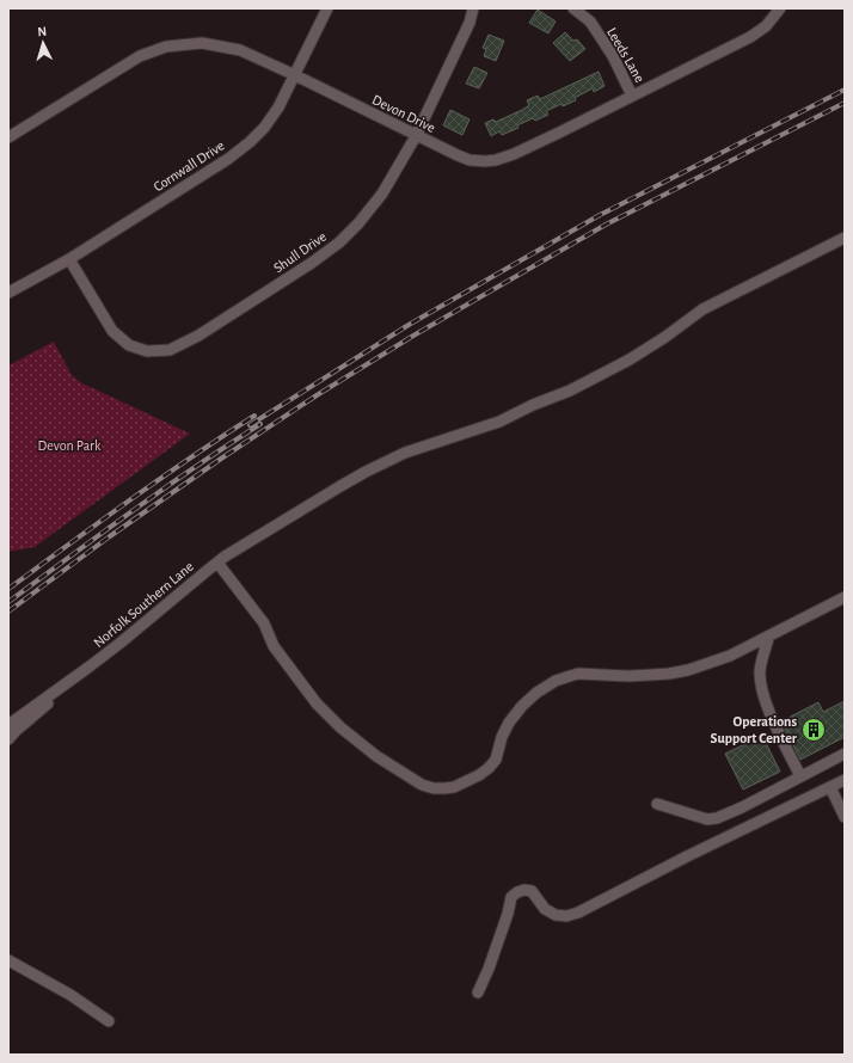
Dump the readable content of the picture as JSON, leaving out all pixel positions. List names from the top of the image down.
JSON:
{
  "streets": {
    "street": [
      "Leeds Lane",
      "Devon Drive",
      "Cornwall Drive",
      "Shull Drive",
      "Norfolk Southern Lane"
    ]
  },
  "crossings": [
    ["Leeds Lane", "Devon Drive"],
    ["Devon Drive", "Cornwall Drive"],
    ["Devon Drive", "Shull Drive"],
    ["Cornwall Drive", "Shull Drive"]
  ],
  "parks": ["Devon Park"],
  "places": {
    "building": ["Operations Support Center"]
  },
  "north": "top"
}
